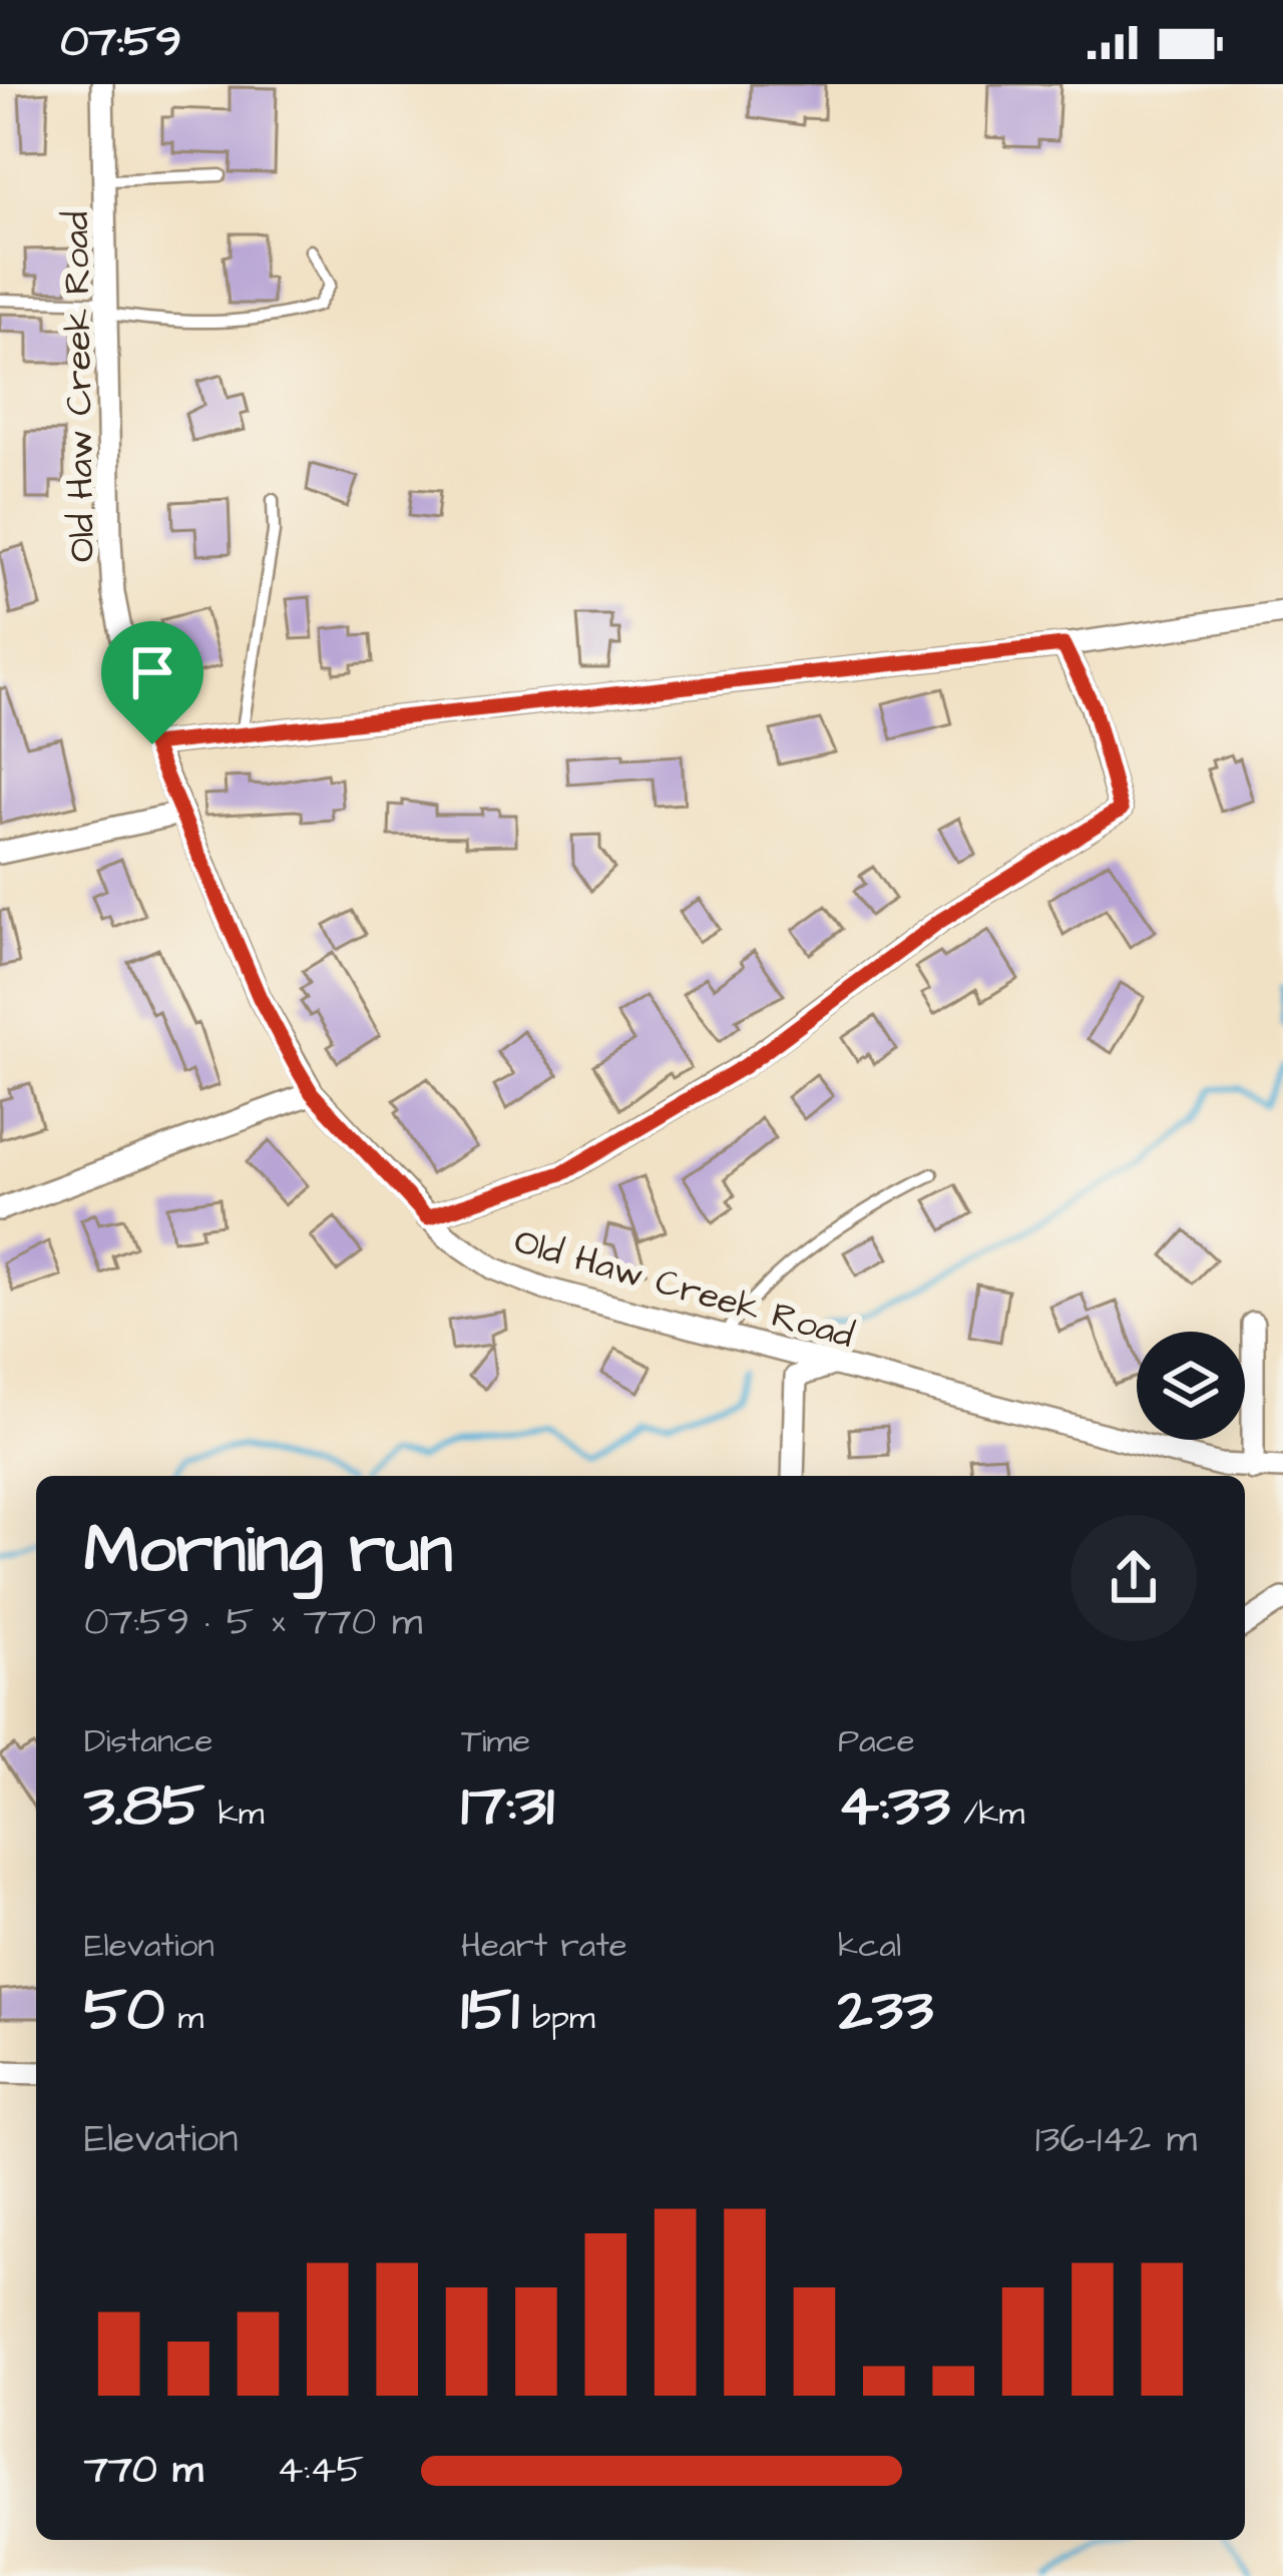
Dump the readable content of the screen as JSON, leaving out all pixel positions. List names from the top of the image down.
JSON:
{
  "streets": {
    "street": ["Old Haw Creek Road"]
  },
  "page": {
    "status": "07:59",
    "heading": ["Morning run", "07:59 · 5 × 770 m"],
    "stats": [
      ["Distance", "3.85 km"],
      ["Time", "17:31"],
      ["Pace", "4:33 /km"],
      ["Elevation", "50 m"],
      ["Heart rate", "151 bpm"],
      ["kcal", "233"]
    ],
    "chart": ["Elevation", "136–142 m"],
    "list": [
      {
        "name": "770 m",
        "note": "4:45"
      }
    ]
  }
}
